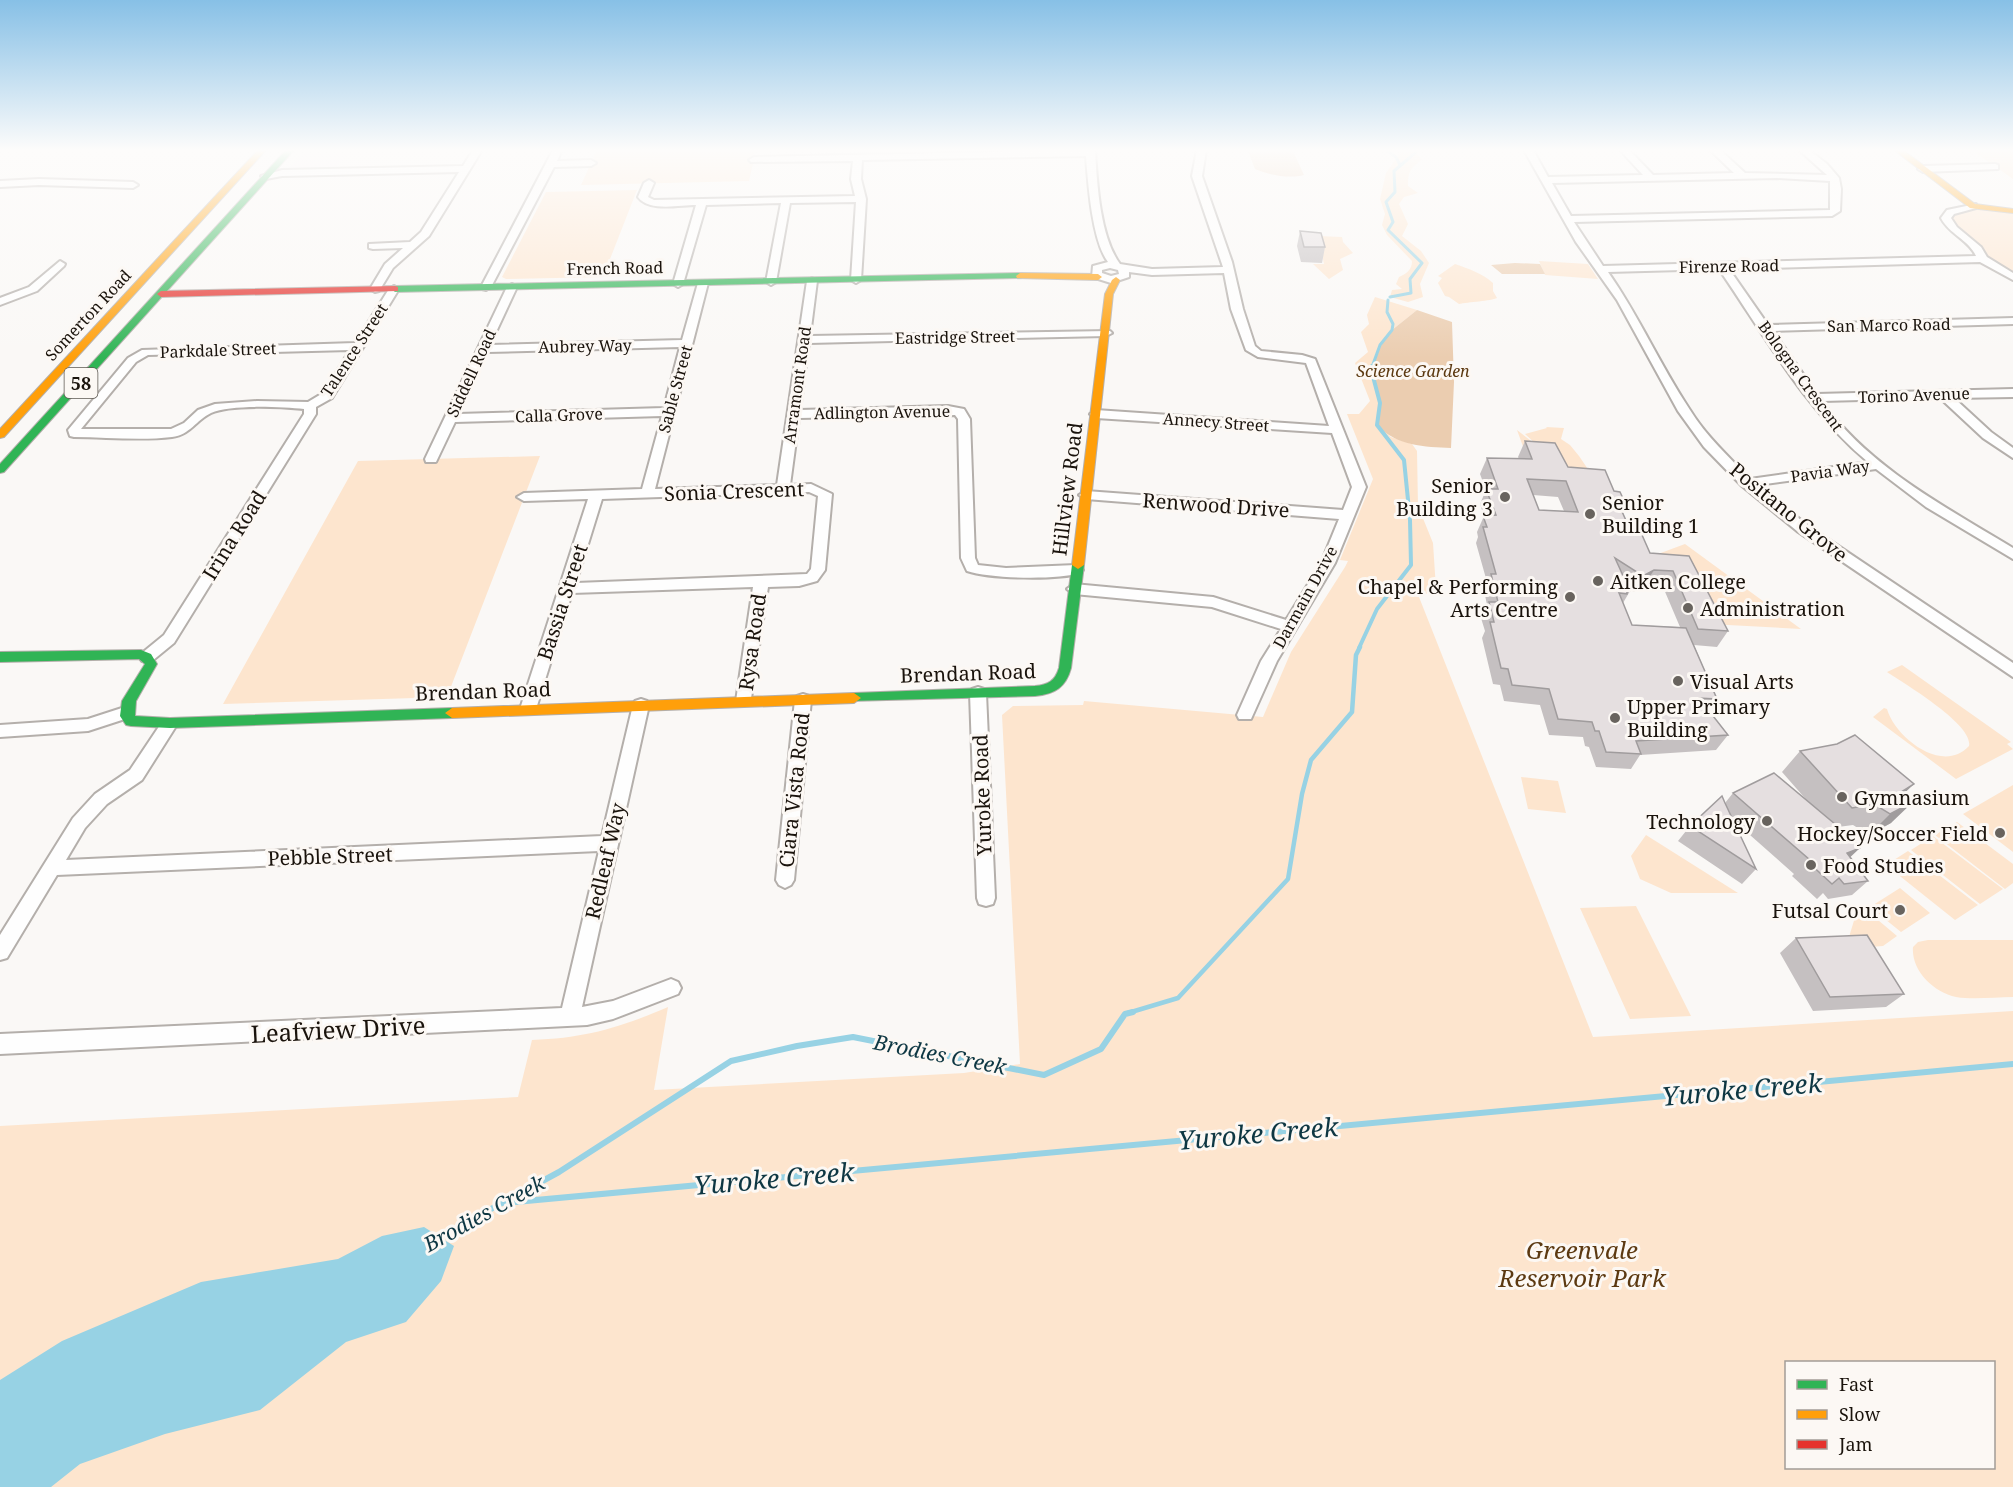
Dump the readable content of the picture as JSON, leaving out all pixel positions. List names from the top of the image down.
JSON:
{
  "streets": {
    "street": [
      "Firenze Road",
      "French Road",
      "Somerton Road",
      "San Marco Road",
      "Eastridge Street",
      "Aubrey Way",
      "Parkdale Street",
      "Talence Street",
      "Siddell Road",
      "Bologna Crescent",
      "58",
      "Arramont Road",
      "Sable Street",
      "Torino Avenue",
      "Adlington Avenue",
      "Calla Grove",
      "Annecy Street",
      "Pavia Way",
      "Hillview Road",
      "Sonia Crescent",
      "Renwood Drive",
      "Positano Grove",
      "Irina Road",
      "Darmain Drive",
      "Bassia Street",
      "Rysa Road",
      "Brendan Road",
      "Ciara Vista Road",
      "Yuroke Road",
      "Pebble Street",
      "Redleaf Way",
      "Leafview Drive"
    ]
  },
  "crossings": [
    ["Firenze Road", "Bologna Crescent"],
    ["Firenze Road", "Positano Grove"],
    ["French Road", "Talence Street"],
    ["French Road", "Siddell Road"],
    ["French Road", "58"],
    ["French Road", "Arramont Road"],
    ["French Road", "Sable Street"],
    ["French Road", "Hillview Road"],
    ["San Marco Road", "Bologna Crescent"],
    ["Eastridge Street", "Arramont Road"],
    ["Eastridge Street", "Hillview Road"],
    ["Aubrey Way", "Siddell Road"],
    ["Aubrey Way", "Sable Street"],
    ["Parkdale Street", "Talence Street"],
    ["Parkdale Street", "Irina Road"],
    ["Talence Street", "Irina Road"],
    ["Siddell Road", "Calla Grove"],
    ["Bologna Crescent", "Torino Avenue"],
    ["Bologna Crescent", "Pavia Way"],
    ["Arramont Road", "Adlington Avenue"],
    ["Arramont Road", "Sonia Crescent"],
    ["Sable Street", "Calla Grove"],
    ["Sable Street", "Sonia Crescent"],
    ["Adlington Avenue", "Hillview Road"],
    ["Annecy Street", "Hillview Road"],
    ["Annecy Street", "Darmain Drive"],
    ["Pavia Way", "Positano Grove"],
    ["Hillview Road", "Renwood Drive"],
    ["Hillview Road", "Brendan Road"],
    ["Sonia Crescent", "Bassia Street"],
    ["Sonia Crescent", "Rysa Road"],
    ["Renwood Drive", "Darmain Drive"],
    ["Bassia Street", "Brendan Road"],
    ["Rysa Road", "Brendan Road"],
    ["Brendan Road", "Ciara Vista Road"],
    ["Brendan Road", "Yuroke Road"],
    ["Brendan Road", "Redleaf Way"],
    ["Pebble Street", "Redleaf Way"],
    ["Redleaf Way", "Leafview Drive"]
  ],
  "water": ["Brodies Creek", "Yuroke Creek"],
  "parks": ["Science Garden", "Greenvale Reservoir Park"],
  "places": [
    "Senior Building 3",
    "Senior Building 1",
    "Aitken College",
    "Chapel & Performing Arts Centre",
    "Administration",
    "Visual Arts",
    "Upper Primary Building",
    "Gymnasium",
    "Technology",
    "Hockey/Soccer Field",
    "Food Studies",
    "Futsal Court"
  ],
  "legend": ["Fast", "Slow", "Jam"]
}
